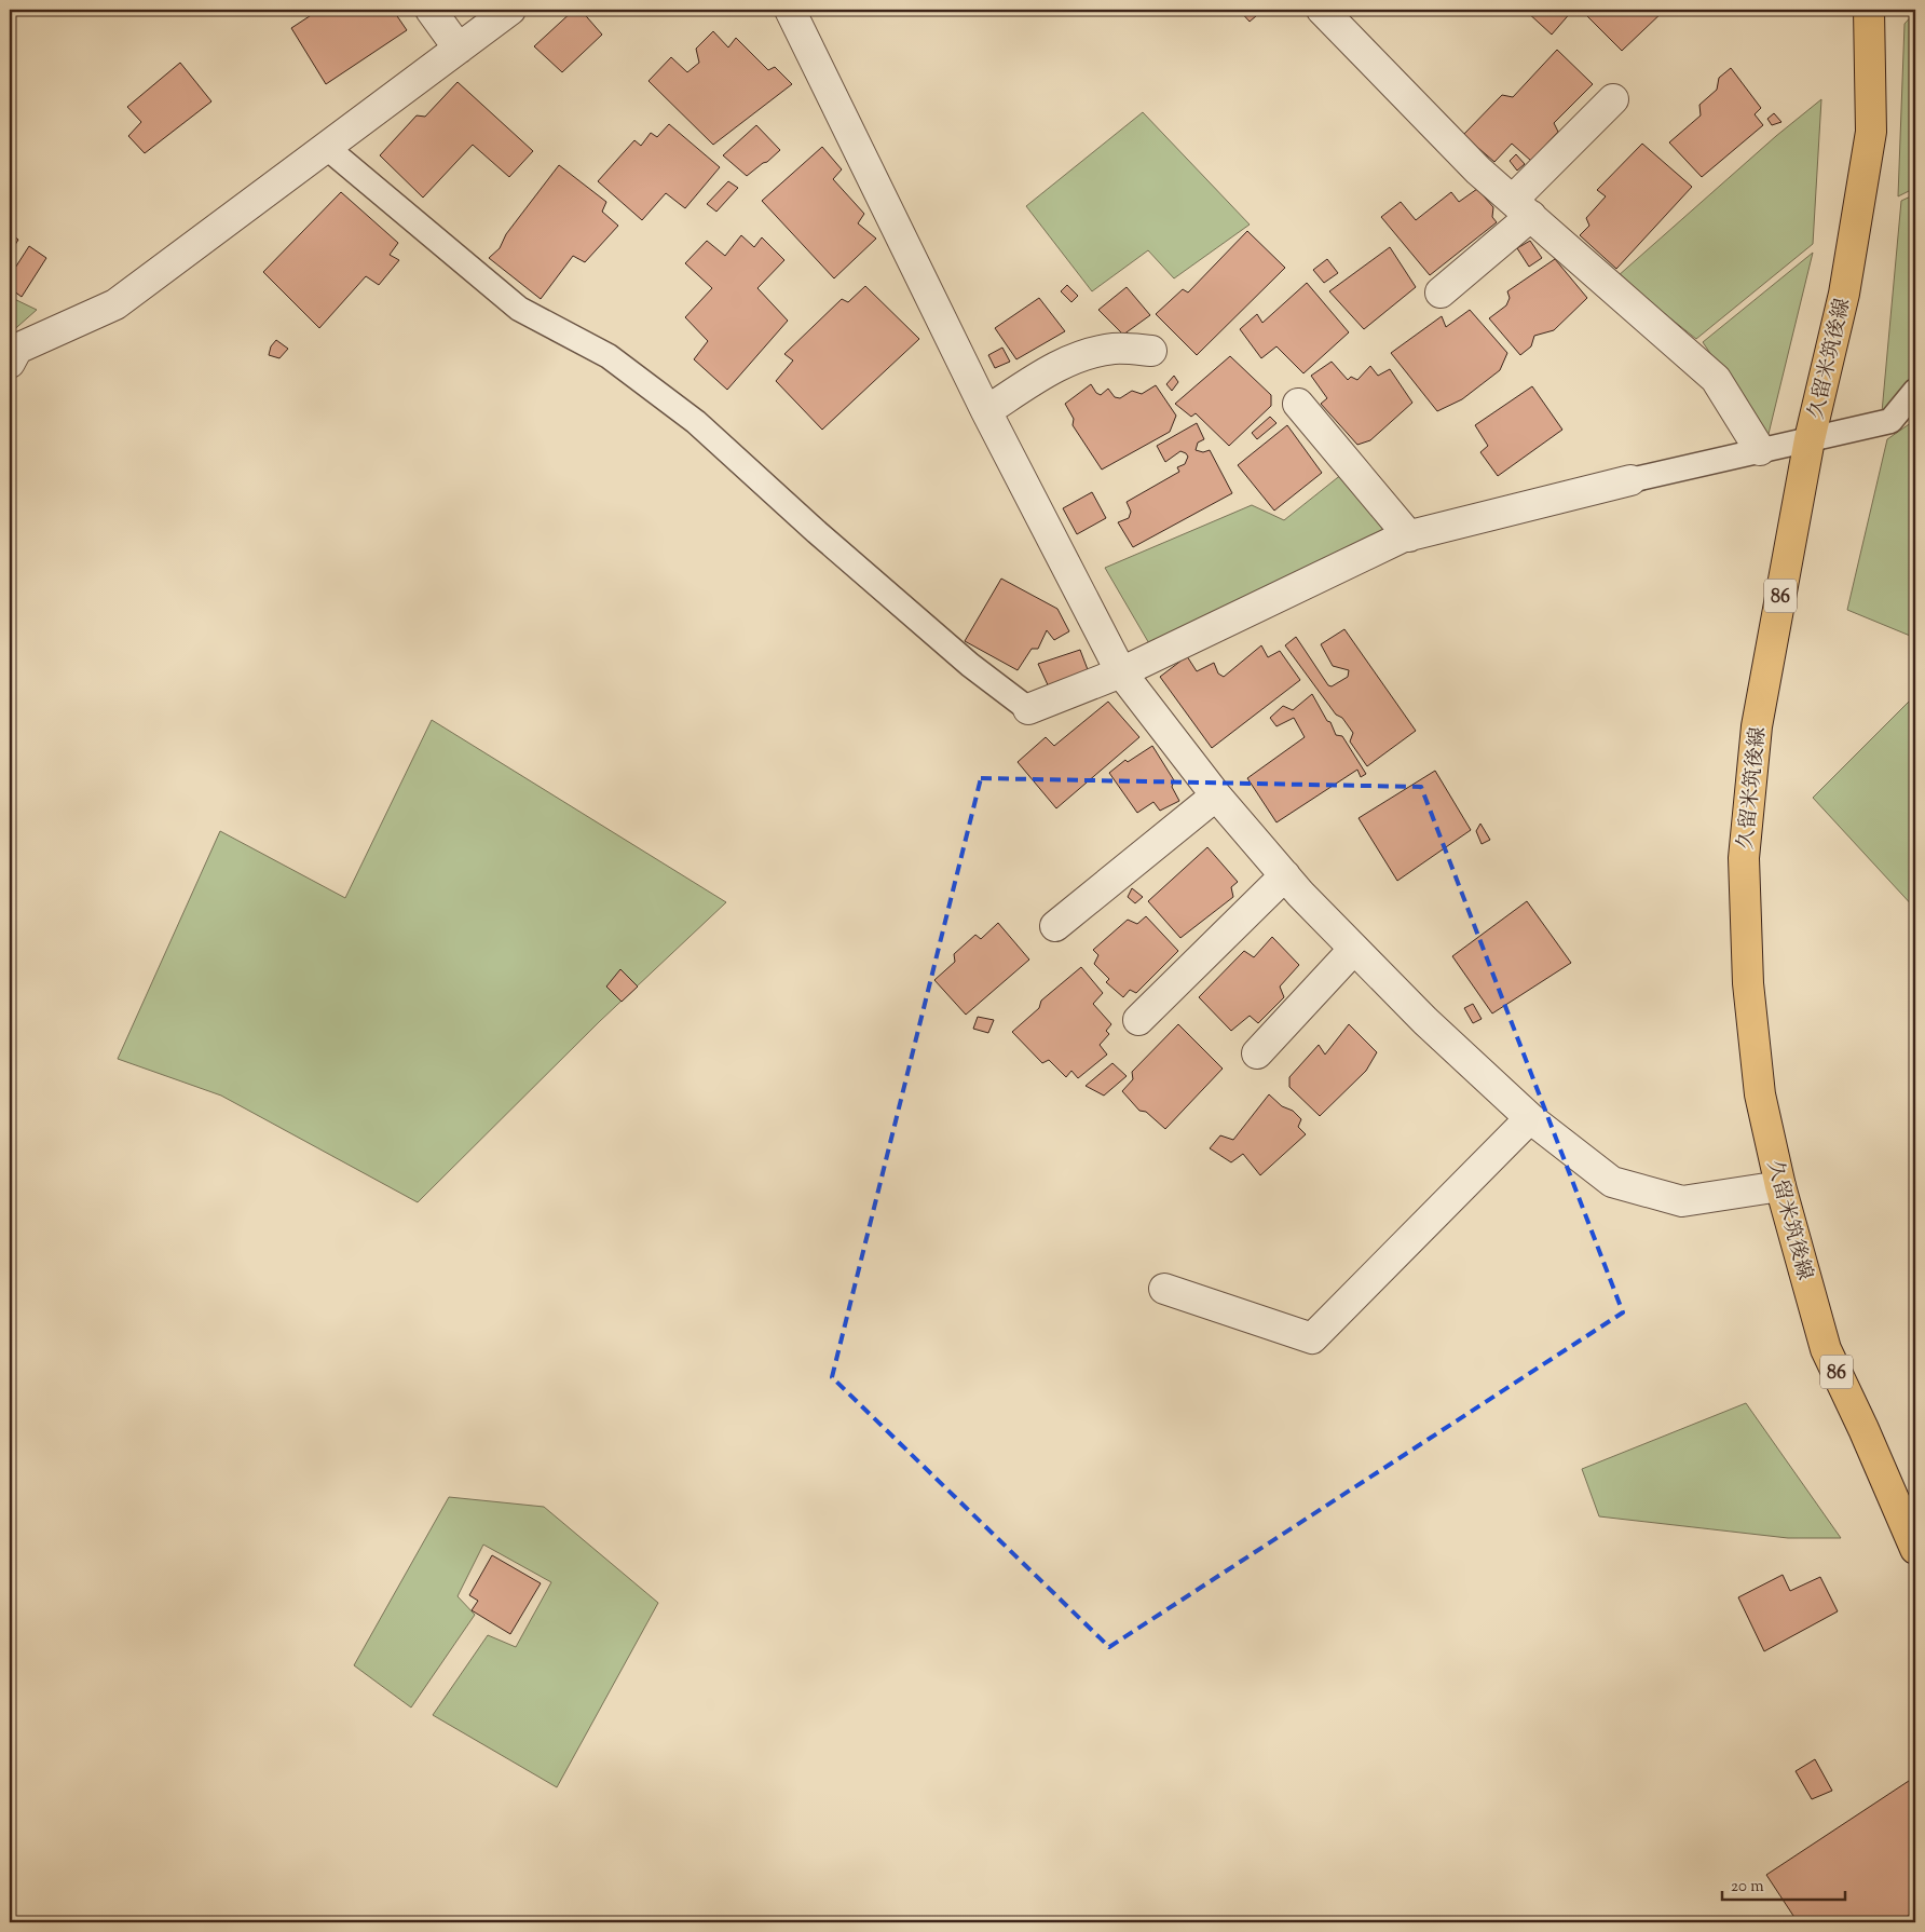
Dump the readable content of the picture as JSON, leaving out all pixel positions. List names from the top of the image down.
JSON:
{
  "streets": {
    "main road": ["久留米筑後線", "86"]
  },
  "scale_bar": "20 m"
}
